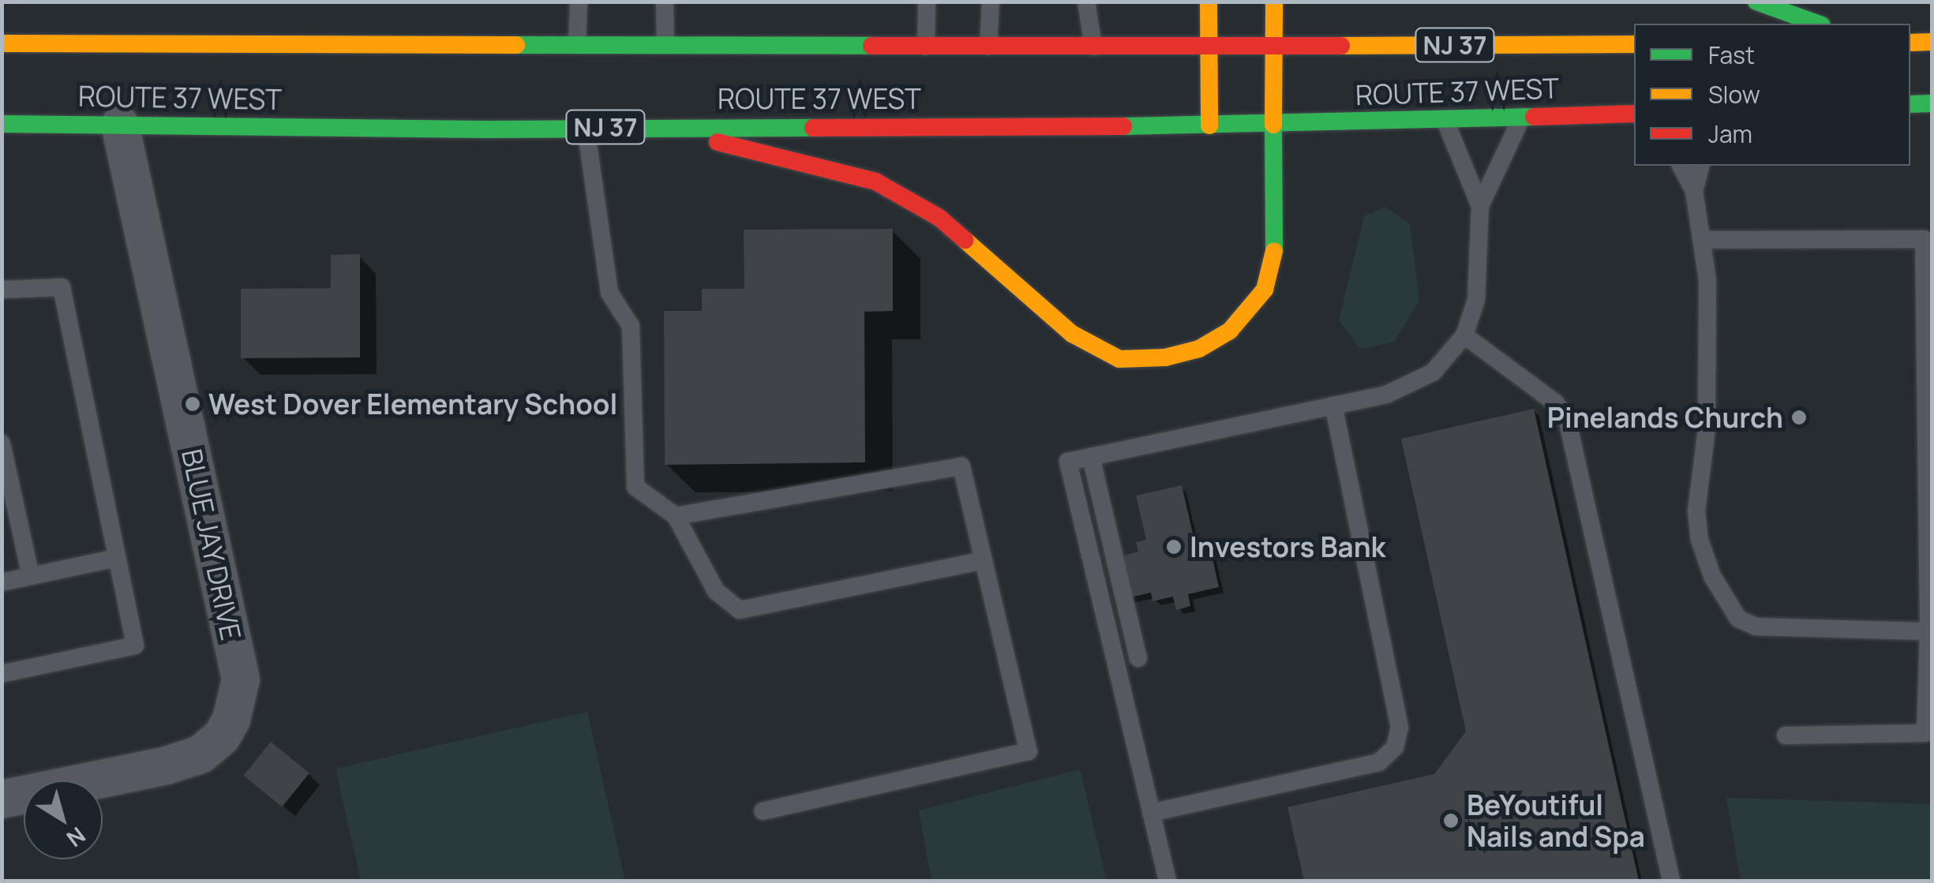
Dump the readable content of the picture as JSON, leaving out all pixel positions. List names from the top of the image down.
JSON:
{
  "streets": {
    "main road": ["NJ 37", "ROUTE 37 WEST"],
    "street": ["BLUE JAY DRIVE"]
  },
  "crossings": [
    ["ROUTE 37 WEST", "BLUE JAY DRIVE"]
  ],
  "places": [
    "West Dover Elementary School",
    "Pinelands Church",
    "Investors Bank",
    "BeYoutiful Nails and Spa"
  ],
  "legend": ["Fast", "Slow", "Jam"],
  "north": "bottom right"
}
